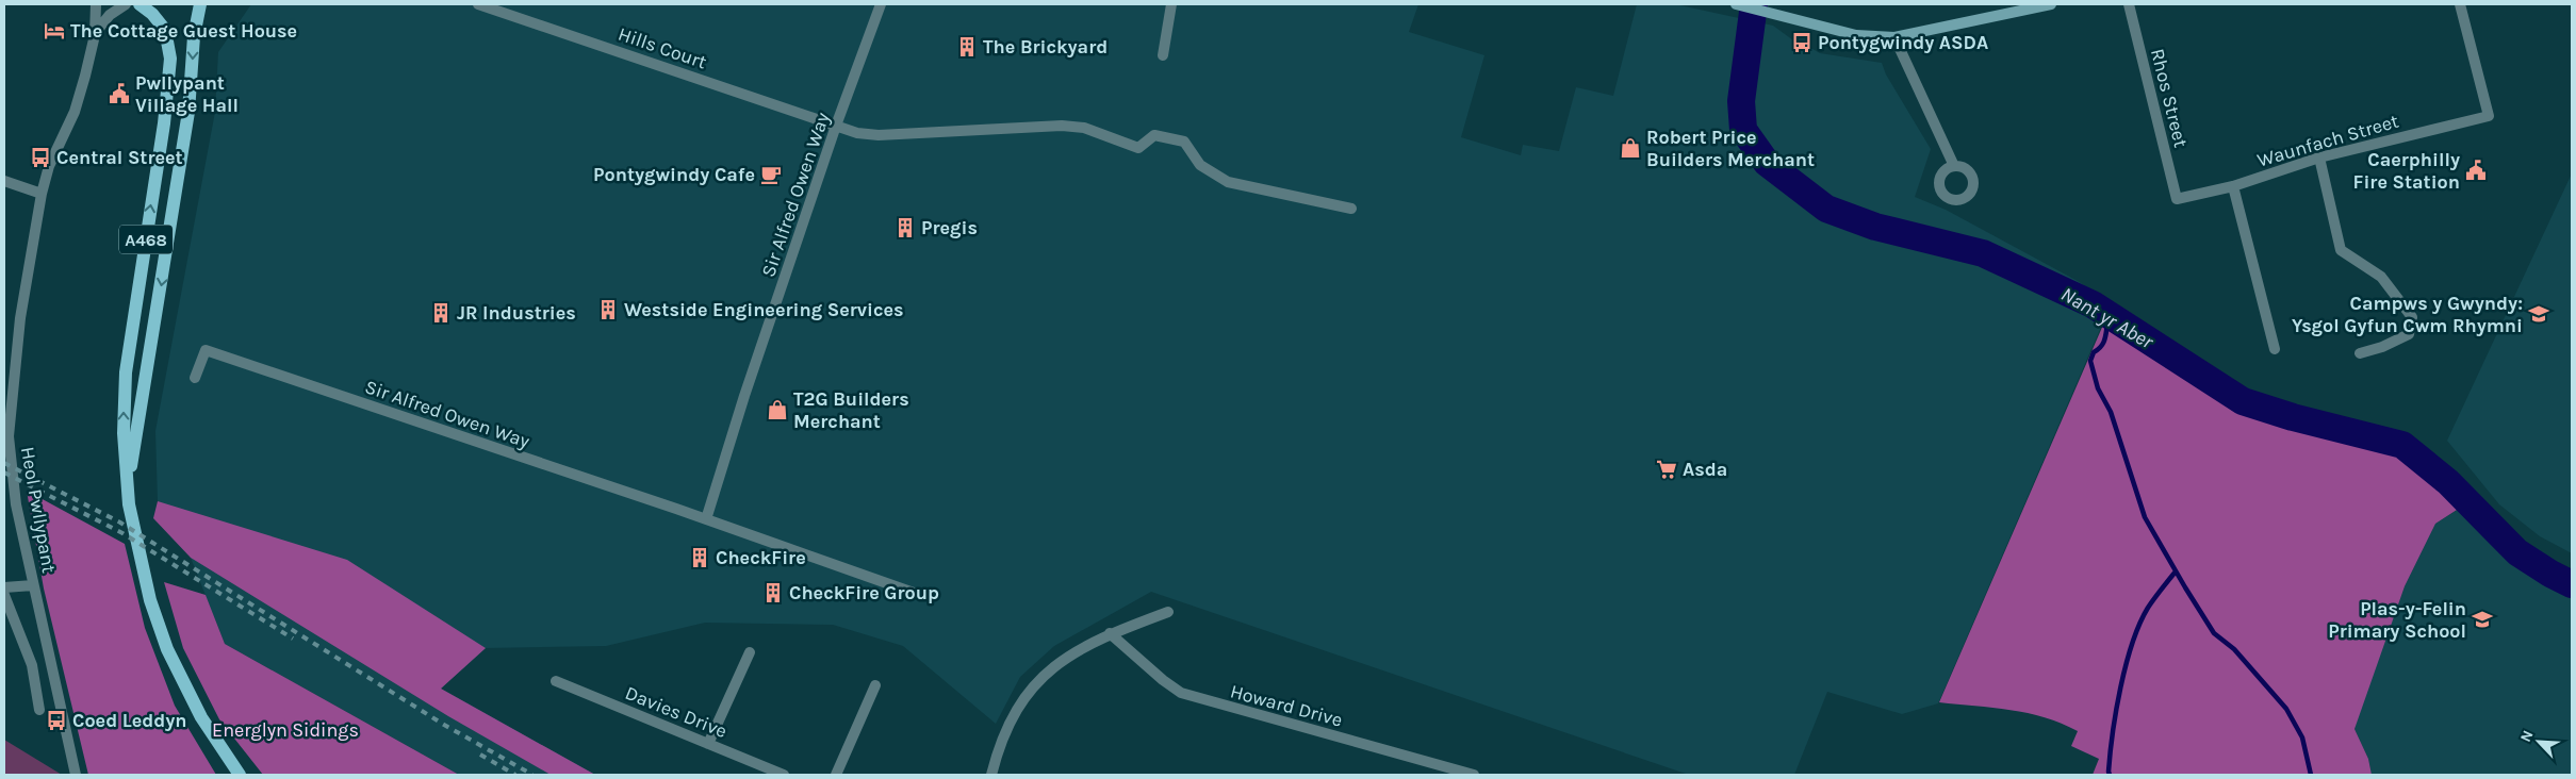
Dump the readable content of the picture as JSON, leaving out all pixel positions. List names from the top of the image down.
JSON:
{
  "streets": {
    "main road": ["A468"],
    "street": [
      "Hills Court",
      "Rhos Street",
      "Waunfach Street",
      "Sir Alfred Owen Way",
      "Heol Pwllypant",
      "Howard Drive",
      "Davies Drive"
    ]
  },
  "crossings": [
    ["Hills Court", "Sir Alfred Owen Way"],
    ["Rhos Street", "Waunfach Street"]
  ],
  "water": ["Nant yr Aber"],
  "parks": ["Energlyn Sidings"],
  "places": {
    "hotel": ["The Cottage Guest House"],
    "bus stop": ["Pontygwindy ASDA", "Central Street", "Coed Leddyn"],
    "building": [
      "The Brickyard",
      "Pregis",
      "Westside Engineering Services",
      "JR Industries",
      "CheckFire",
      "CheckFire Group"
    ],
    "public building": ["Pwllypant Village Hall", "Caerphilly Fire Station"],
    "shop": ["Robert Price Builders Merchant", "T2G Builders Merchant"],
    "cafe": ["Pontygwindy Cafe"],
    "school or university": ["Campws y Gwyndy: Ysgol Gyfun Cwm Rhymni", "Plas-y-Felin Primary School"],
    "supermarket": ["Asda"]
  },
  "north": "top left"
}
